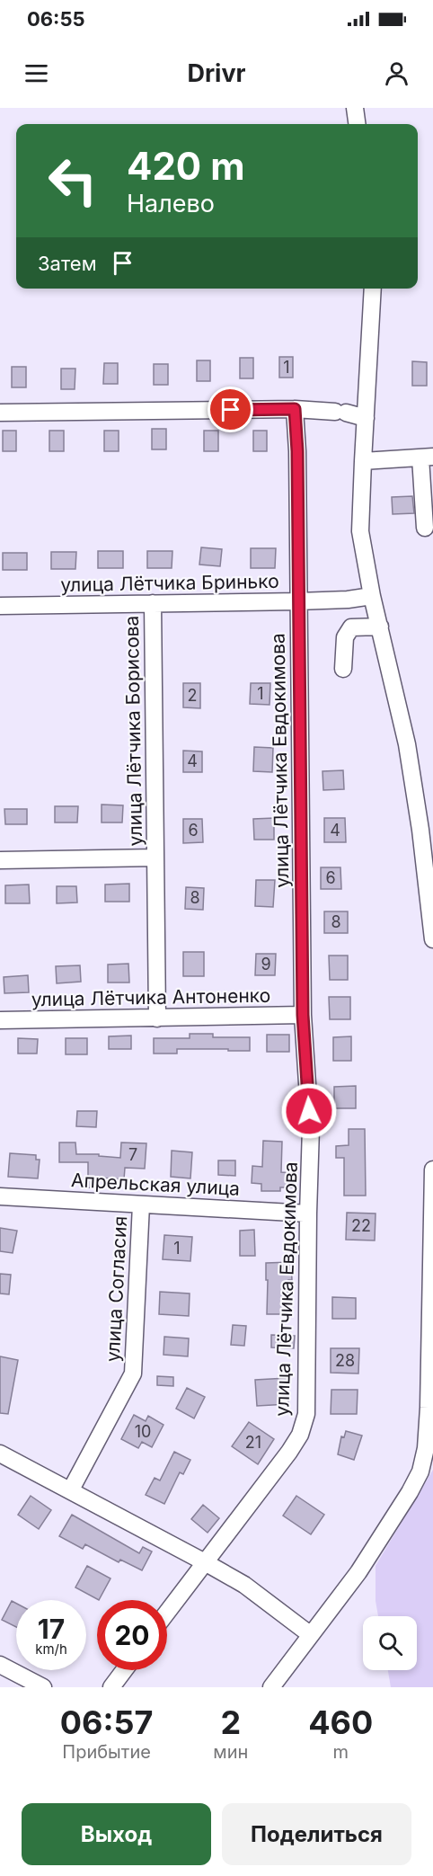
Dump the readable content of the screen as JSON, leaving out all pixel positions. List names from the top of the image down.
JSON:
{
  "streets": {
    "street": [
      "улица Лётчика Бринько",
      "улица Лётчика Борисова",
      "улица Лётчика Евдокимова",
      "улица Лётчика Антоненко",
      "Апрельская улица",
      "улица Согласия"
    ]
  },
  "crossings": [
    ["улица Лётчика Бринько", "улица Лётчика Борисова"],
    ["улица Лётчика Бринько", "улица Лётчика Евдокимова"],
    ["улица Лётчика Борисова", "улица Лётчика Антоненко"],
    ["улица Лётчика Евдокимова", "улица Лётчика Антоненко"],
    ["улица Лётчика Евдокимова", "Апрельская улица"],
    ["Апрельская улица", "улица Согласия"]
  ],
  "house_numbers": [
    "1",
    "1",
    "2",
    "4",
    "6",
    "4",
    "6",
    "8",
    "8",
    "9",
    "7",
    "22",
    "1",
    "28",
    "10",
    "21"
  ],
  "page": {
    "status": "06:55",
    "header": "Drivr",
    "turn": ["420 m", "Налево"],
    "then": "Затем",
    "speed": "17 km/h",
    "limit": "20",
    "eta": [
      "06:57",
      "Прибытие",
      "2",
      "мин",
      "460",
      "m"
    ],
    "buttons": ["Выход", "Поделиться"]
  }
}
